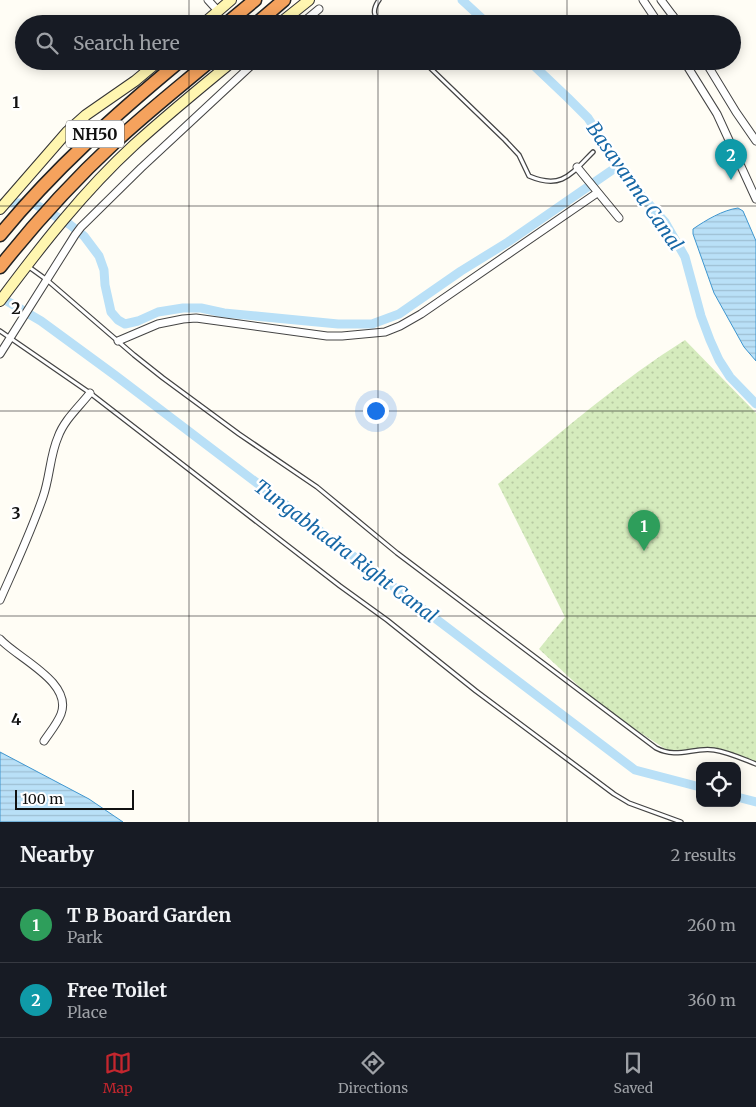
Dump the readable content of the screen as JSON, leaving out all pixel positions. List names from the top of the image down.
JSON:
{
  "streets": {
    "highway": ["NH50"]
  },
  "water": ["Basavanna Canal", "Tungabhadra Right Canal"],
  "scale_bar": "100 m",
  "page": {
    "search": "Search here",
    "pins": ["2", "1"],
    "scale": "100 m",
    "heading": ["Nearby", "2 results"],
    "list": [
      {
        "mark": "1",
        "name": "T B Board Garden",
        "note": "Park",
        "value": "260 m"
      },
      {
        "mark": "2",
        "name": "Free Toilet",
        "note": "Place",
        "value": "360 m"
      }
    ],
    "nav": ["Map", "Directions", "Saved"]
  },
  "grid": {
    "rows": [
      "1",
      "2",
      "3",
      "4"
    ]
  }
}
